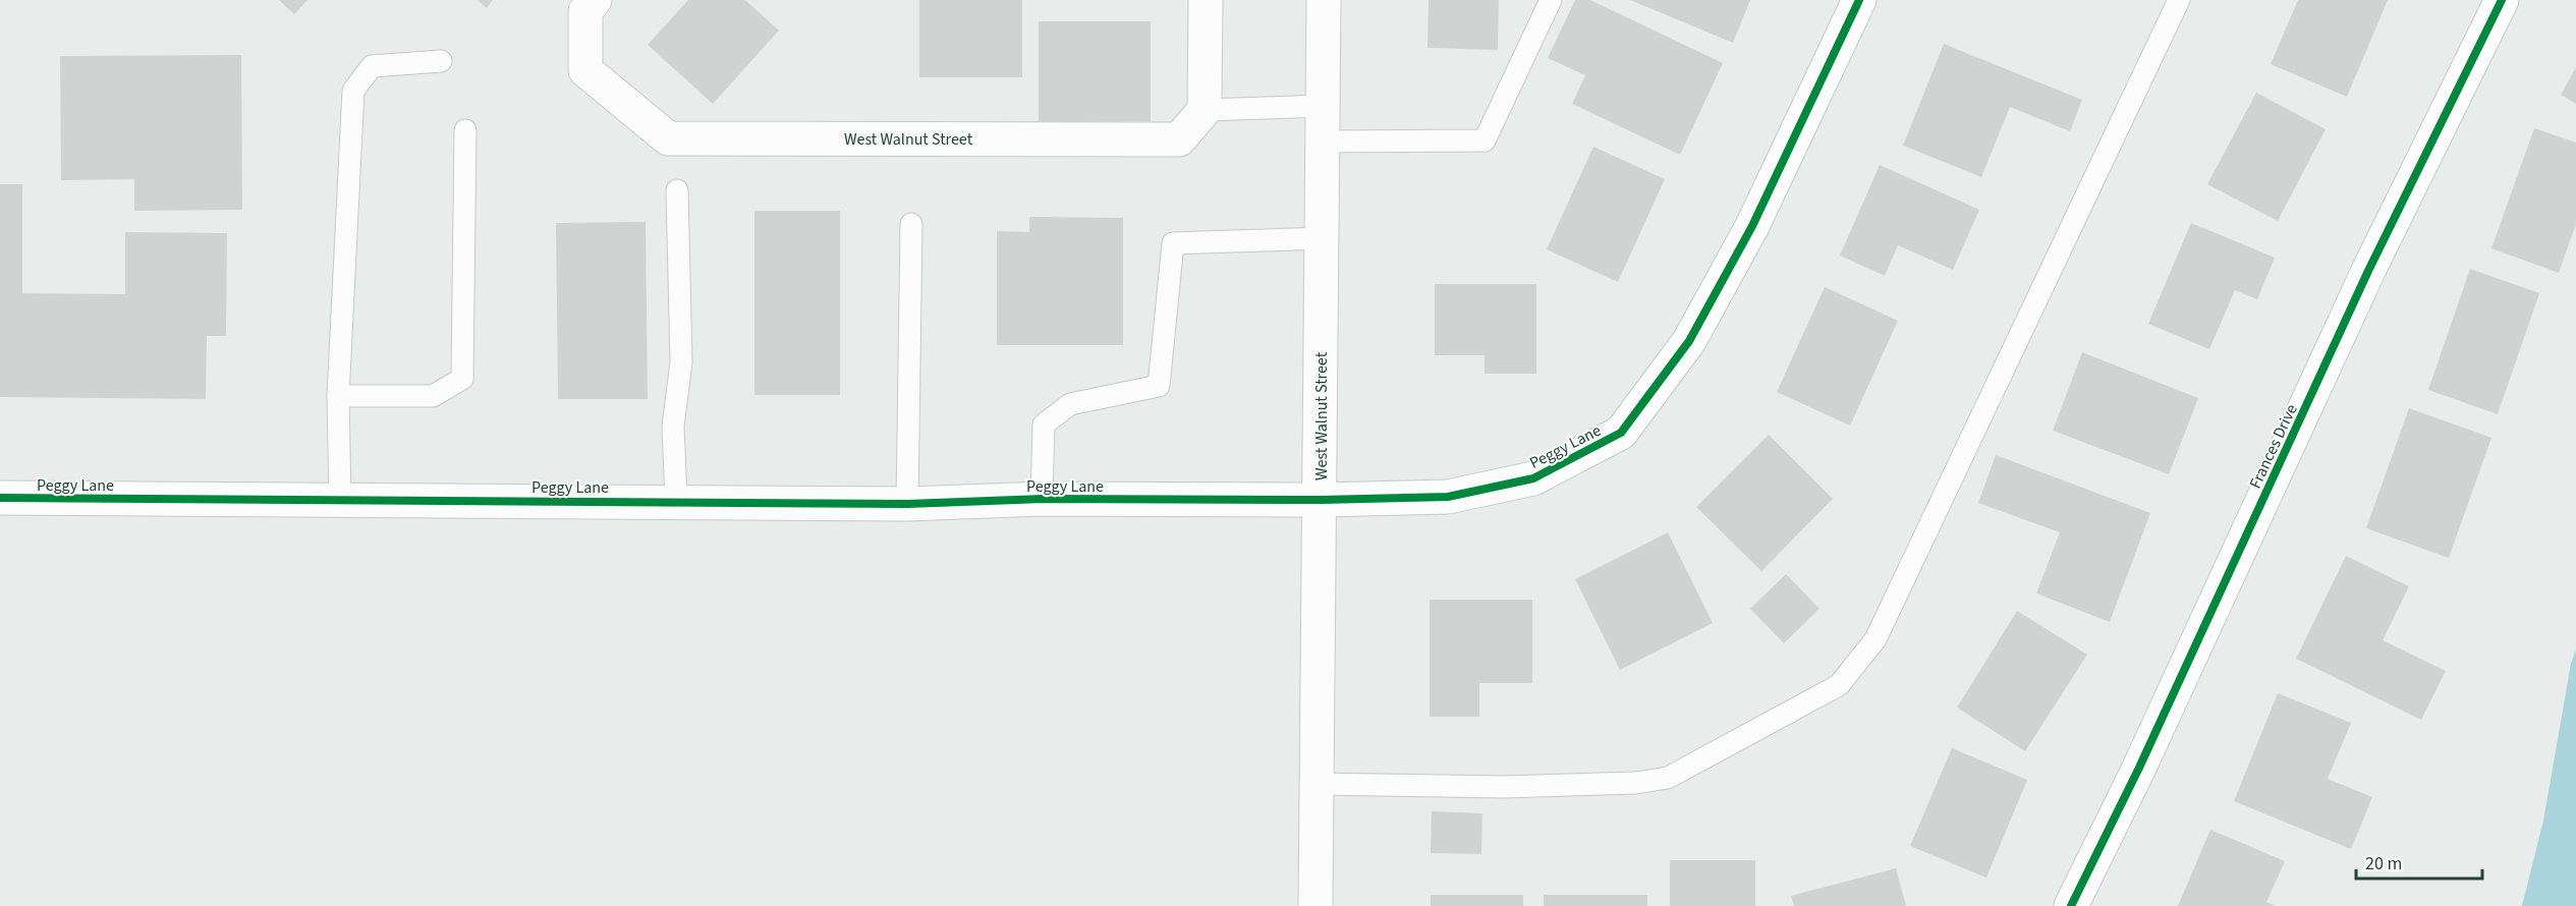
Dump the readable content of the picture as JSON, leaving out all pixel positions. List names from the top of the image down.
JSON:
{
  "streets": {
    "street": ["West Walnut Street", "Peggy Lane", "Frances Drive"]
  },
  "crossings": [
    ["West Walnut Street", "Peggy Lane"]
  ],
  "scale_bar": "20 m"
}
